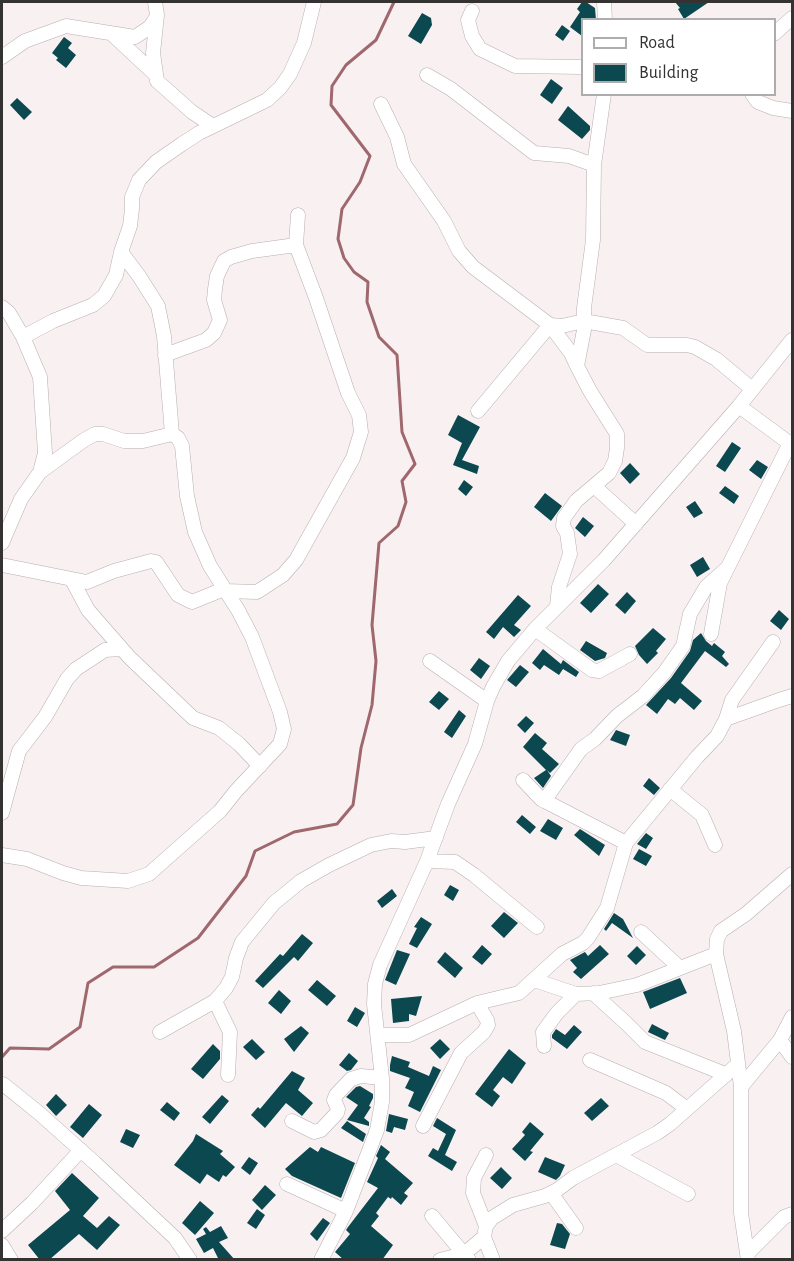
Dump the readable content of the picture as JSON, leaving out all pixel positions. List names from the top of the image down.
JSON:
{
  "legend": ["Road", "Building"]
}
